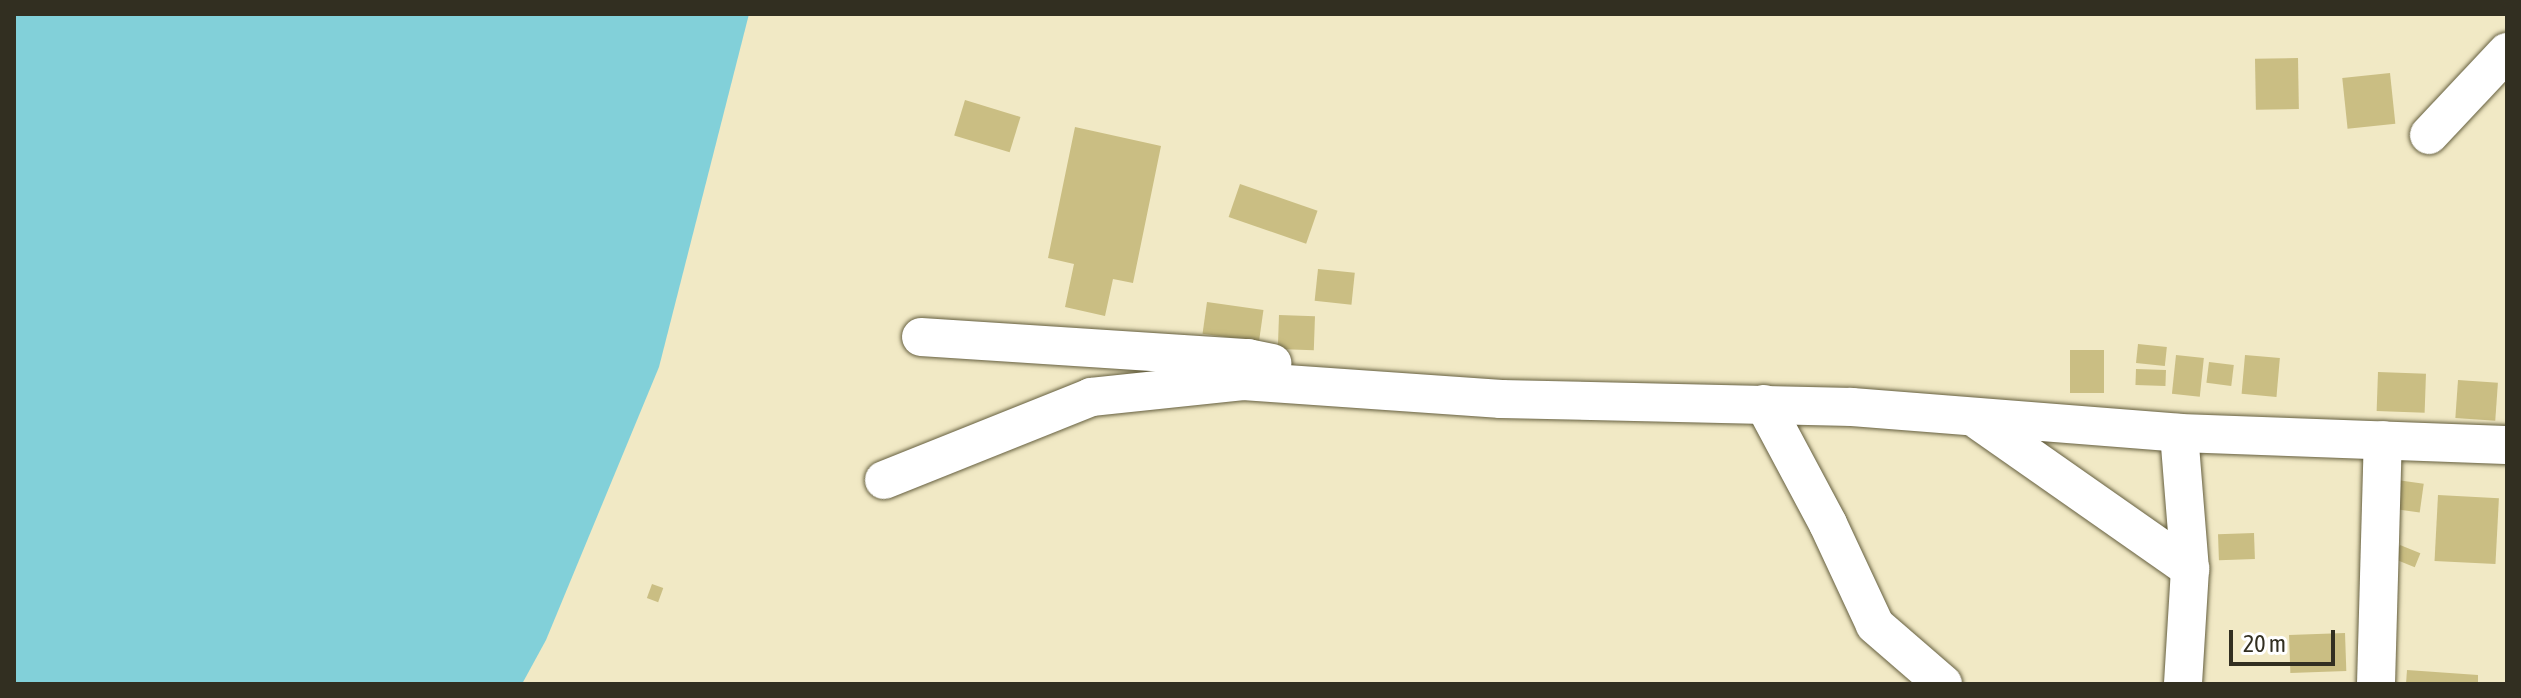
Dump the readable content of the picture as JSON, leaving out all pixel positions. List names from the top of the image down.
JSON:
{
  "scale_bar": "20 m"
}
